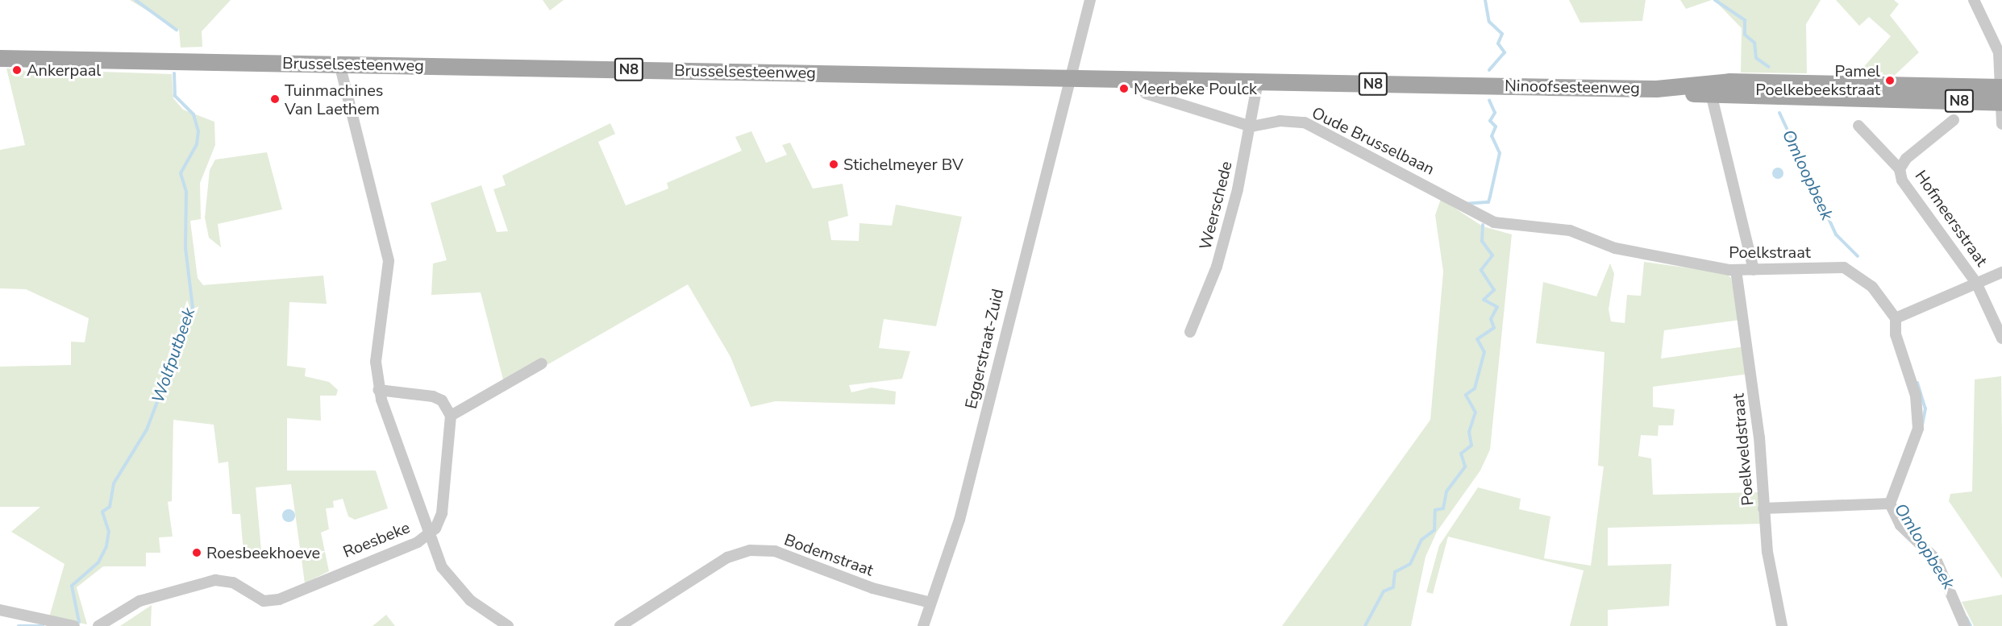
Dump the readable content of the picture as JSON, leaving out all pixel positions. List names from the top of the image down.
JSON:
{
  "streets": {
    "main road": ["Brusselsesteenweg", "N8", "Ninoofsesteenweg"],
    "street": [
      "Oude Brusselbaan",
      "Weerschede",
      "Hofmeersstraat",
      "Poelkstraat",
      "Eggerstraat-Zuid",
      "Poelkveldstraat",
      "Roesbeke",
      "Bodemstraat"
    ]
  },
  "crossings": [
    ["Brusselsesteenweg", "Ninoofsesteenweg"],
    ["Brusselsesteenweg", "Oude Brusselbaan"],
    ["Brusselsesteenweg", "Weerschede"],
    ["Brusselsesteenweg", "Eggerstraat-Zuid"],
    ["Brusselsesteenweg", "Roesbeke"],
    ["Oude Brusselbaan", "Weerschede"],
    ["Oude Brusselbaan", "Poelkstraat"],
    ["Poelkstraat", "Poelkveldstraat"],
    ["Eggerstraat-Zuid", "Bodemstraat"]
  ],
  "water": ["Omloopbeek", "Wolfputbeek"],
  "places": [
    "Ankerpaal",
    "Pamel Poelkebeekstraat",
    "Meerbeke Poulck",
    "Tuinmachines Van Laethem",
    "Stichelmeyer BV",
    "Roesbeekhoeve"
  ]
}
